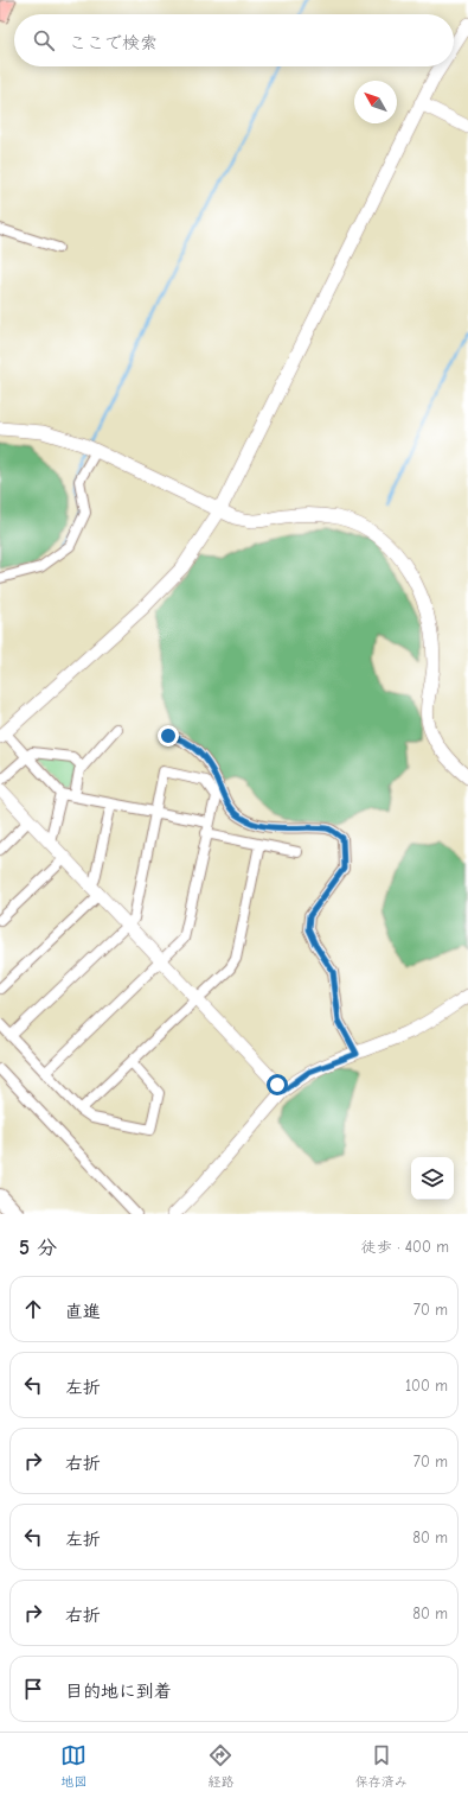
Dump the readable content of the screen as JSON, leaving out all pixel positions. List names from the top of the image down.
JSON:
{
  "north": "top left",
  "page": {
    "search": "ここで検索",
    "heading": ["5 分", "徒歩 · 400 m"],
    "list": [
      ["直進", "70 m"],
      ["左折", "100 m"],
      ["右折", "70 m"],
      ["左折", "80 m"],
      ["右折", "80 m"],
      "目的地に到着"
    ],
    "nav": ["地図", "経路", "保存済み"]
  }
}
